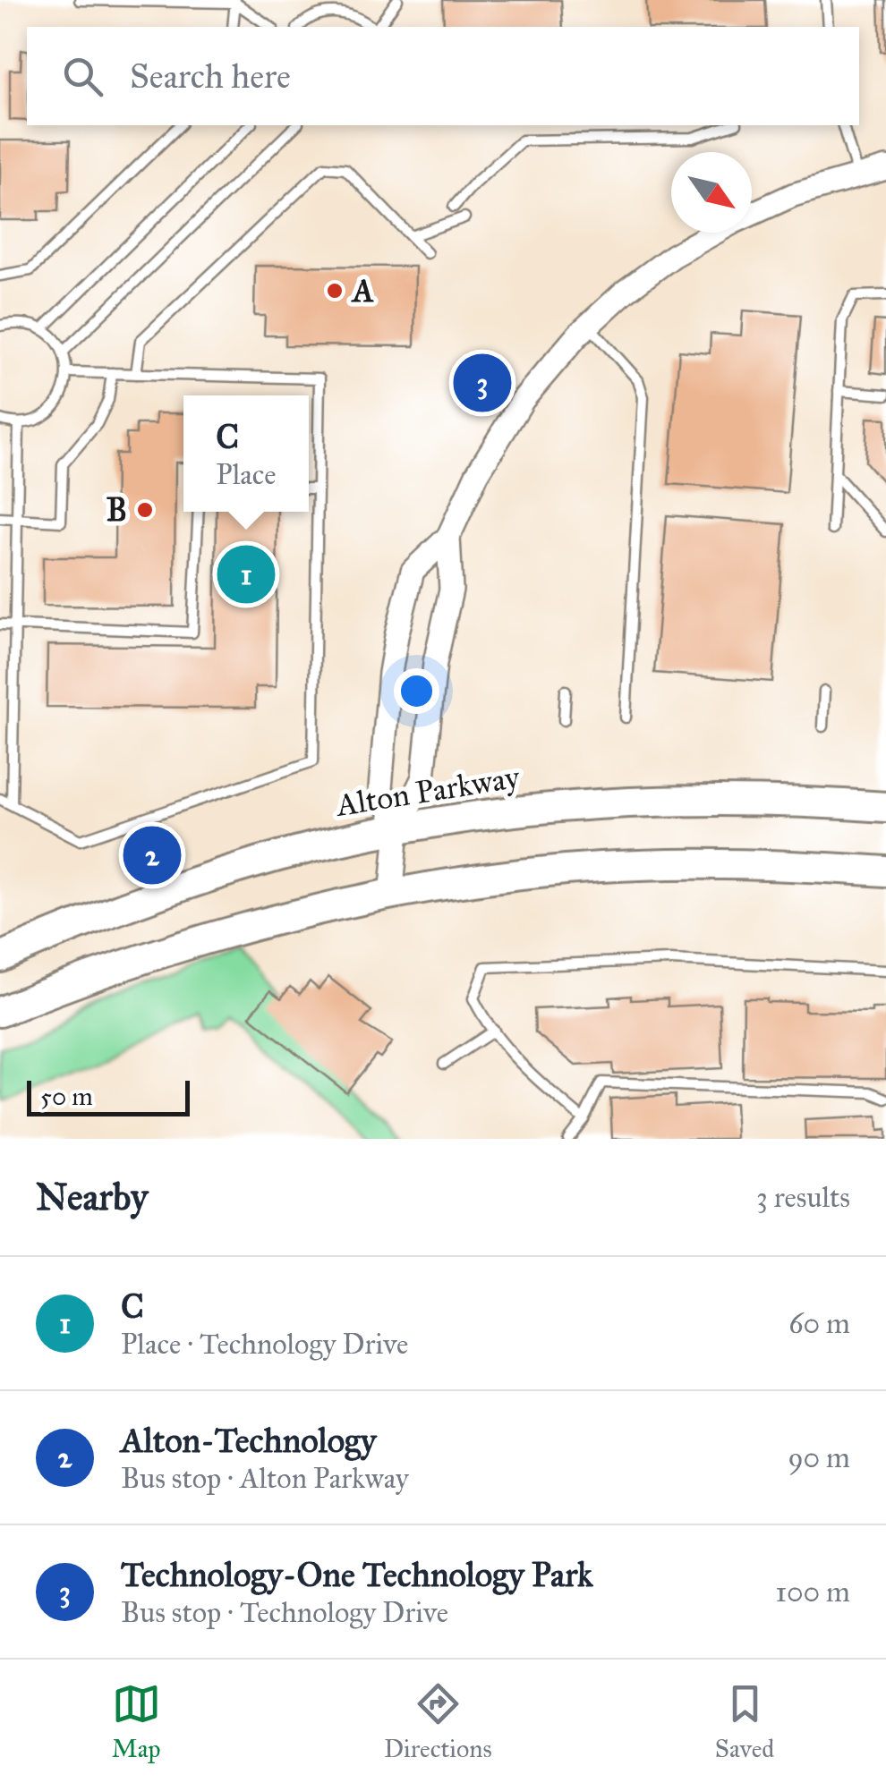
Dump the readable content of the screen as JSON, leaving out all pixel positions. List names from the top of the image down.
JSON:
{
  "streets": {
    "main road": ["Alton Parkway"]
  },
  "places": ["A", "B"],
  "scale_bar": "50 m",
  "north": "bottom right",
  "page": {
    "search": "Search here",
    "pins": ["3", "1", "2"],
    "popup": ["C", "Place"],
    "scale": "50 m",
    "heading": ["Nearby", "3 results"],
    "list": [
      {
        "mark": "1",
        "name": "C",
        "note": "Place · Technology Drive",
        "value": "60 m"
      },
      {
        "mark": "2",
        "name": "Alton-Technology",
        "note": "Bus stop · Alton Parkway",
        "value": "90 m"
      },
      {
        "mark": "3",
        "name": "Technology-One Technology Park",
        "note": "Bus stop · Technology Drive",
        "value": "100 m"
      }
    ],
    "nav": ["Map", "Directions", "Saved"]
  }
}
